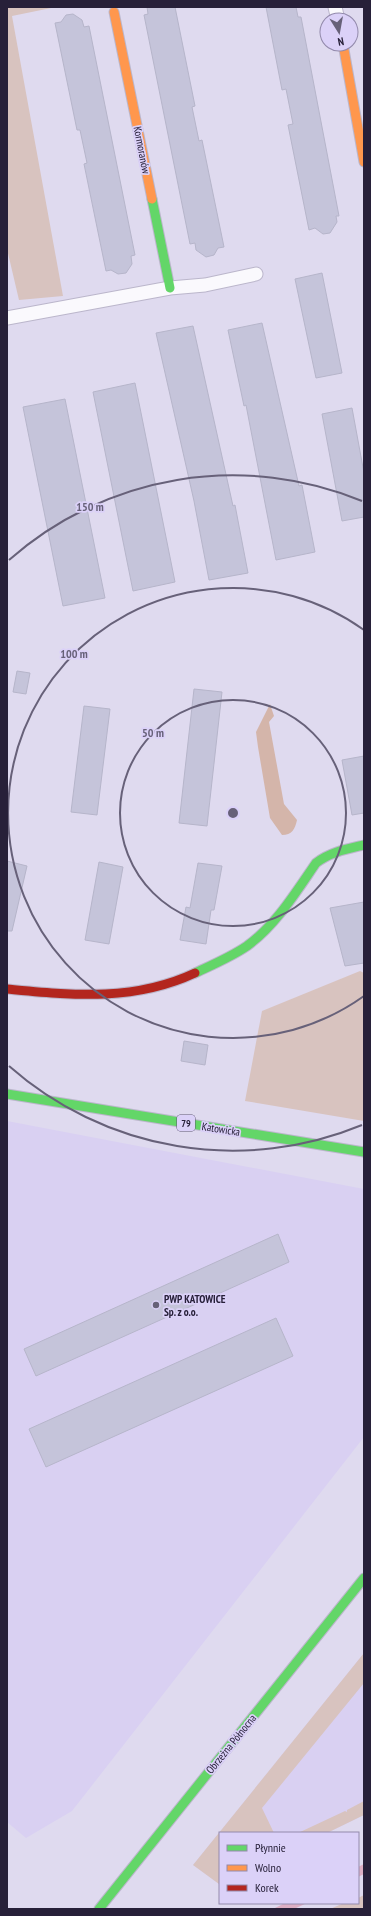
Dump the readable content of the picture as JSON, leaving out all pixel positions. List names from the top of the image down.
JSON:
{
  "streets": {
    "street": [
      "Kormoranów",
      "79",
      "Katowicka",
      "Obrzeżna Północna"
    ]
  },
  "places": ["PWP KATOWICE Sp. z o.o."],
  "legend": ["Płynnie", "Wolno", "Korek"],
  "north": "bottom",
  "rings": ["150 m", "100 m", "50 m"]
}
